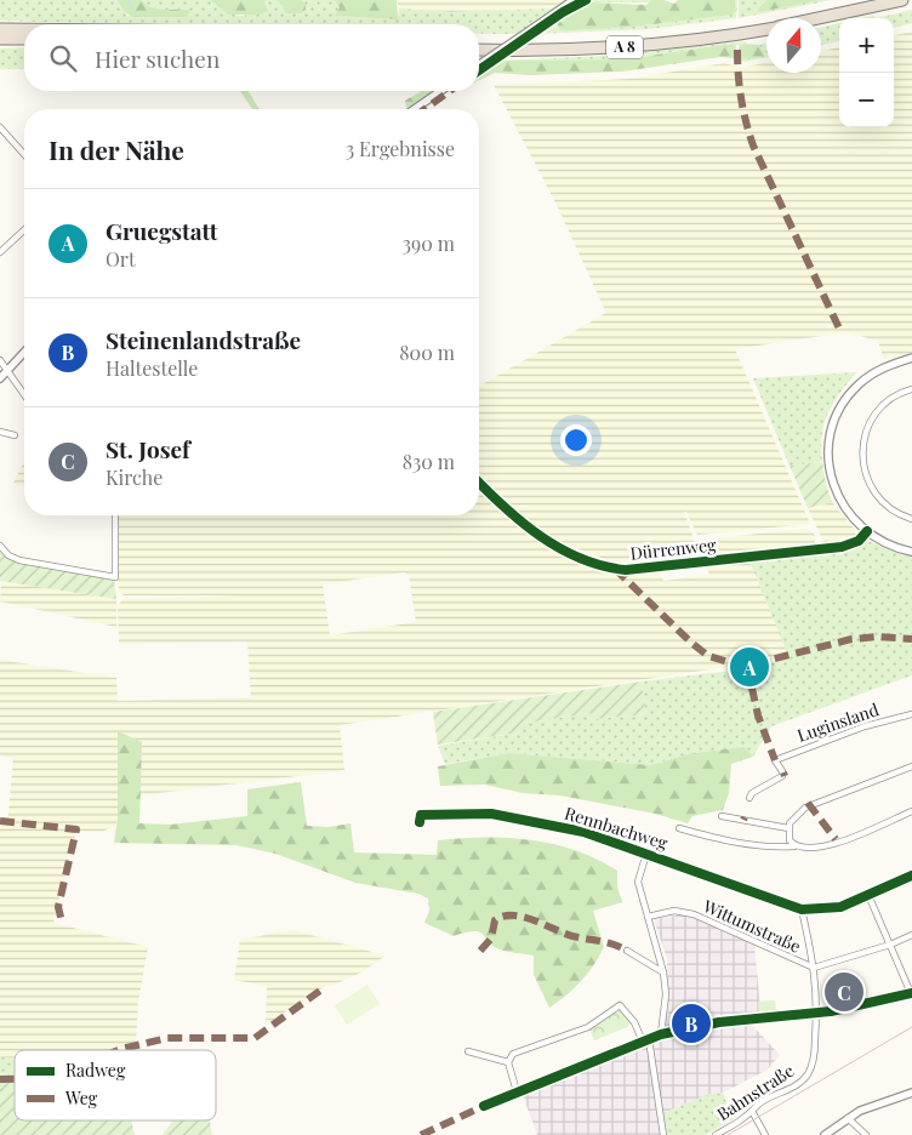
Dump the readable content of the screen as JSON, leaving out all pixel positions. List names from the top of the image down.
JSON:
{
  "streets": {
    "highway": ["A 8"],
    "street": [
      "Dürrenweg",
      "Luginsland",
      "Rennbachweg",
      "Wittumstraße",
      "Bahnstraße"
    ]
  },
  "legend": ["Radweg", "Weg"],
  "north": "top",
  "page": {
    "map_buttons": ["+", "−"],
    "search": "Hier suchen",
    "heading": ["In der Nähe", "3 Ergebnisse"],
    "list": [
      {
        "mark": "A",
        "name": "Gruegstatt",
        "note": "Ort",
        "value": "390 m"
      },
      {
        "mark": "B",
        "name": "Steinenlandstraße",
        "note": "Haltestelle",
        "value": "800 m"
      },
      {
        "mark": "C",
        "name": "St. Josef",
        "note": "Kirche",
        "value": "830 m"
      }
    ],
    "pins": ["A", "C", "B"]
  }
}
